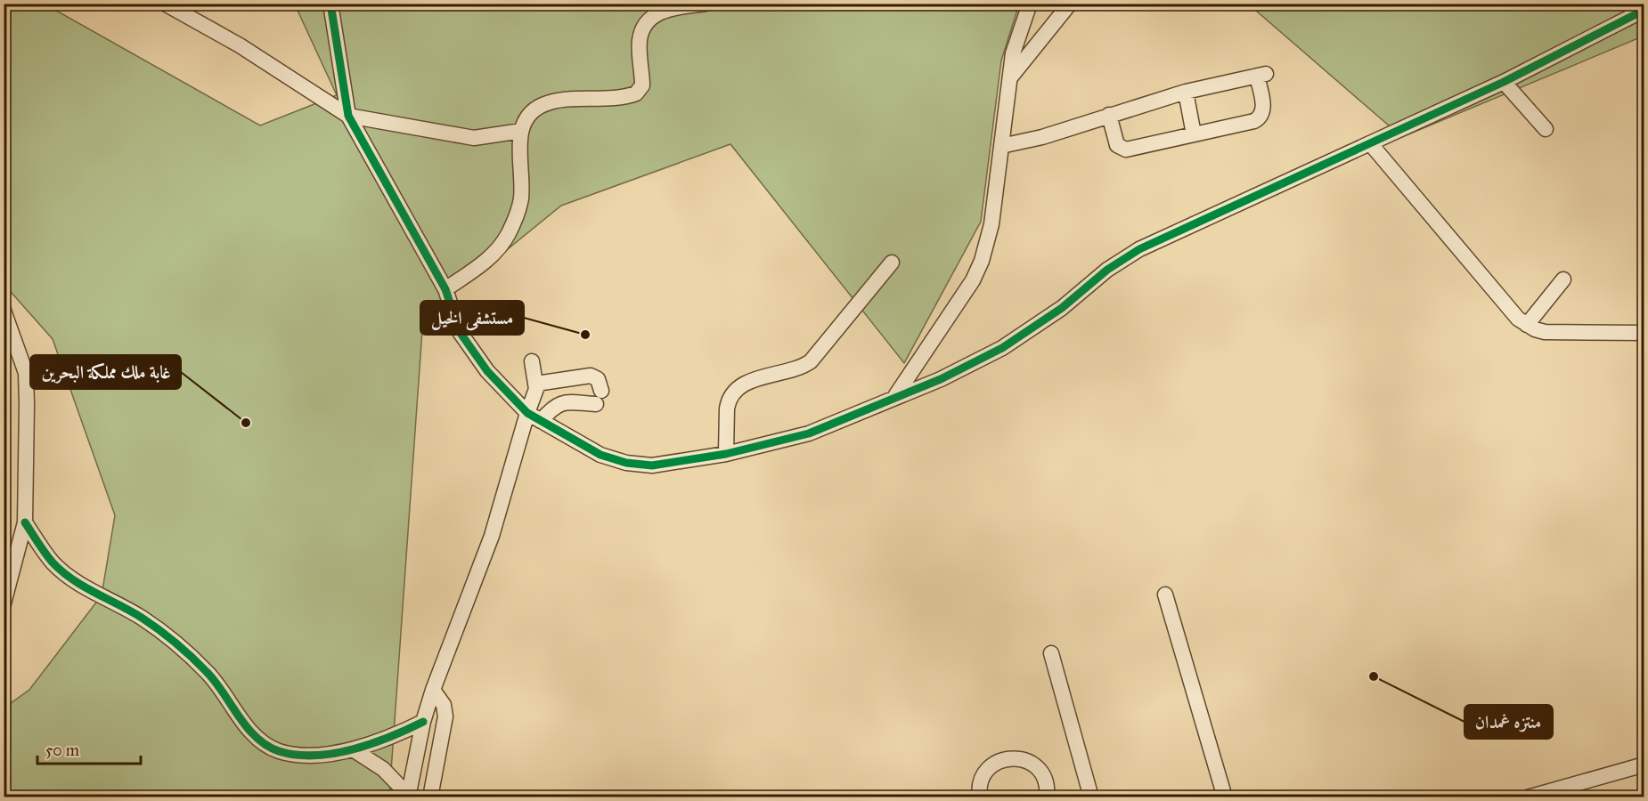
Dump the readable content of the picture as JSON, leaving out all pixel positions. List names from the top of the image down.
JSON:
{
  "places": ["مستشفى الخيل", "غابة ملك مملكة البحرين", "منتزه غمدان"],
  "scale_bar": "50 m"
}
